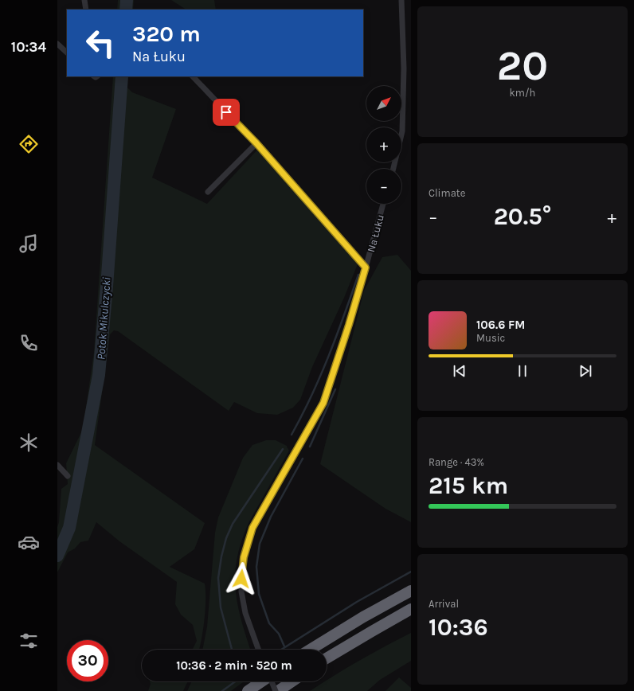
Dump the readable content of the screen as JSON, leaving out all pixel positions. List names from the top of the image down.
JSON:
{
  "streets": {
    "street": ["Na Łuku"]
  },
  "water": ["Potok Mikulczycki"],
  "north": "top right",
  "page": {
    "tabs": "10:34",
    "tile": [
      ["20", "km/h"],
      "Climate",
      ["Range · 43%", "215 km"],
      ["Arrival", "10:36"]
    ],
    "turn": ["320 m", "Na Łuku"],
    "map_buttons": ["+", "−"],
    "heat": ["−", "20.5°", "+"],
    "song": ["106.6 FM", "Music"],
    "limit": "30",
    "trip": "10:36 · 2 min · 520 m"
  }
}
